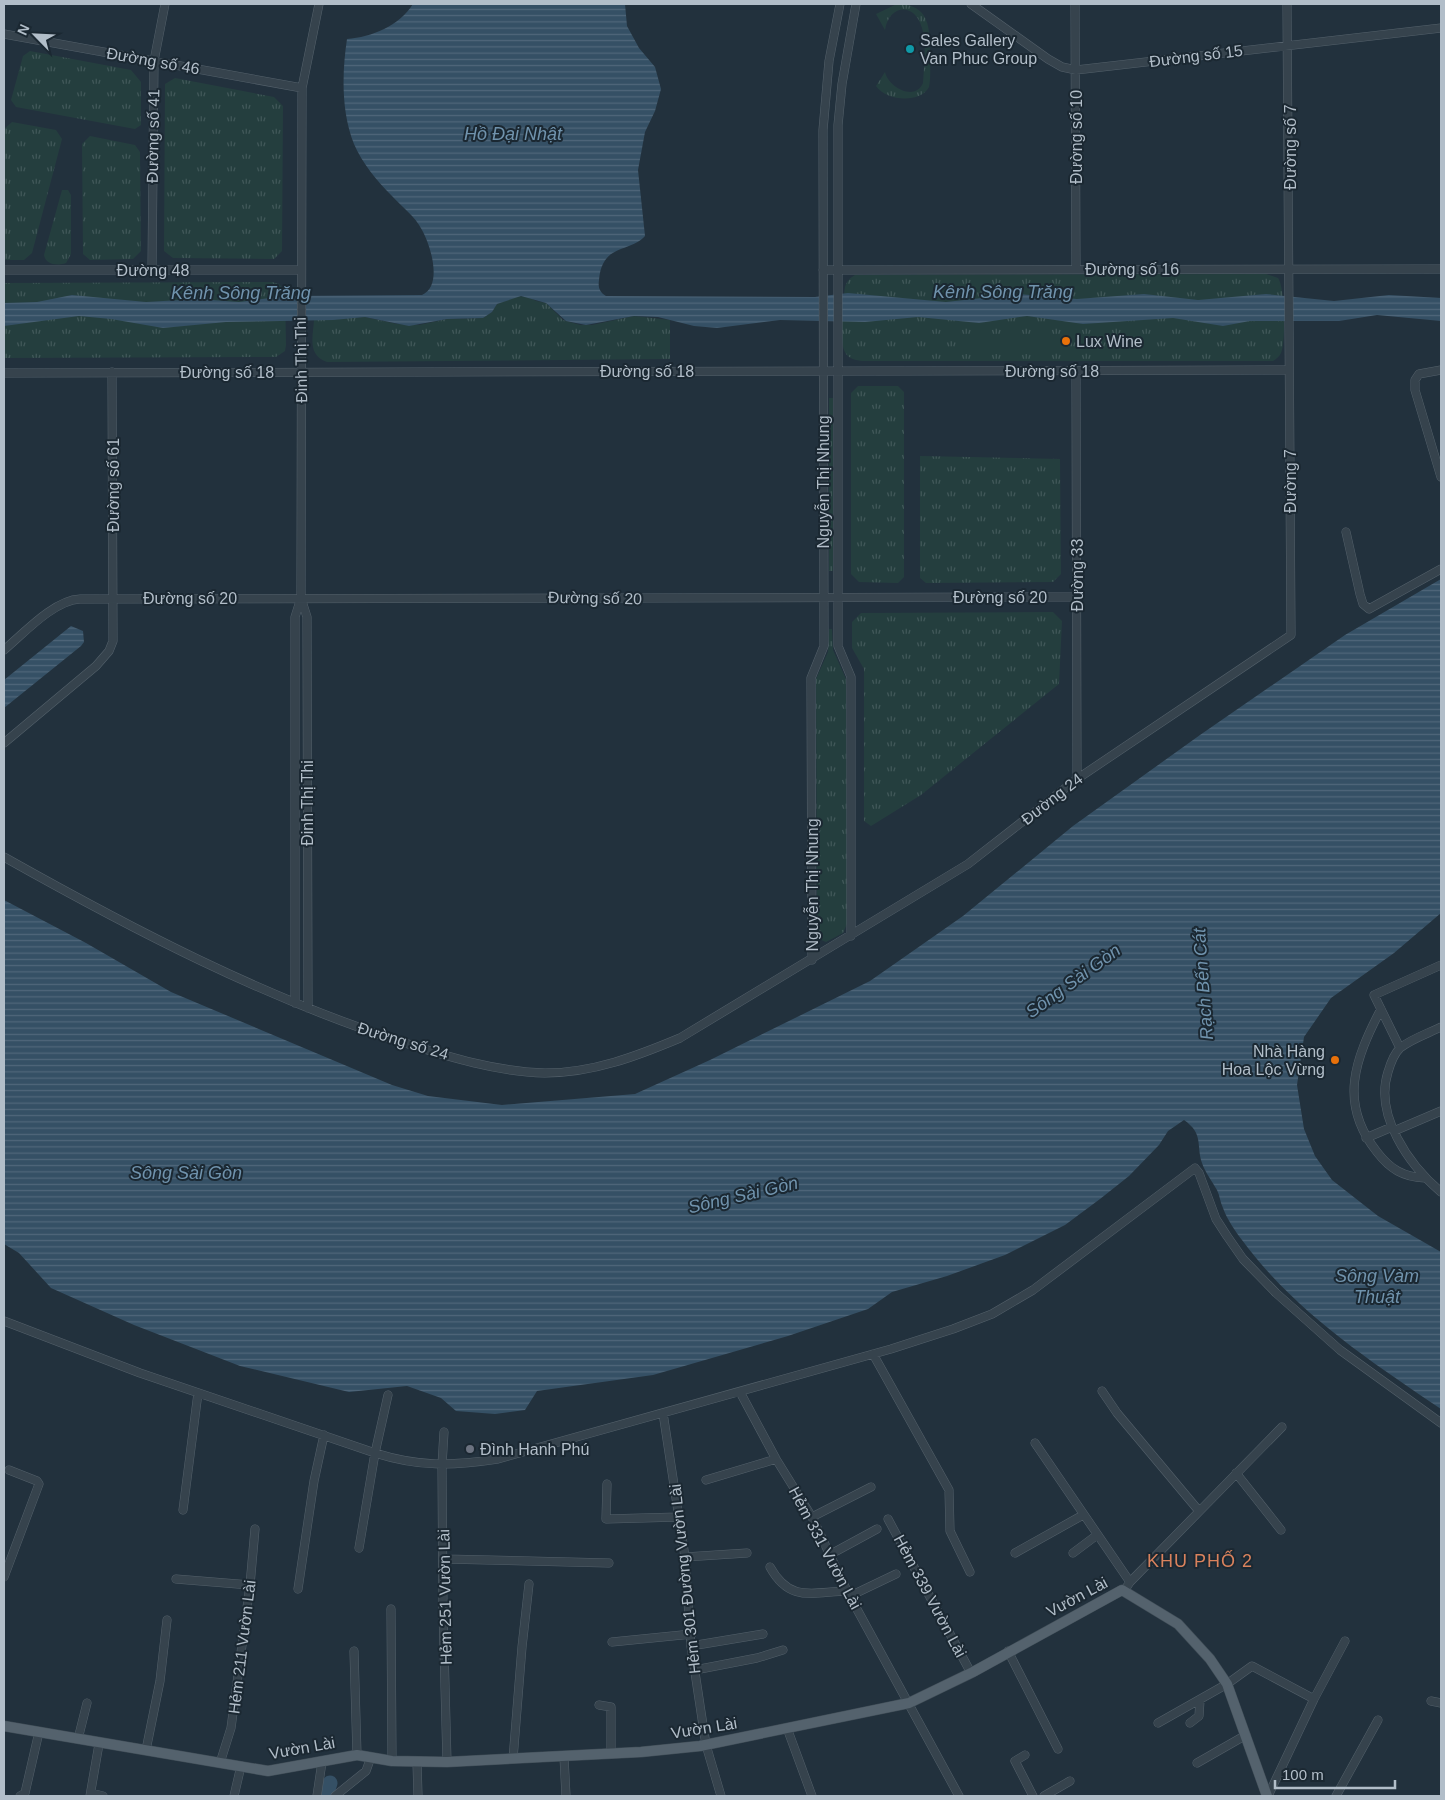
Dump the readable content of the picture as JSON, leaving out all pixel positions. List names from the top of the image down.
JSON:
{
  "streets": {
    "main road": ["Vườn Lài"],
    "street": [
      "Đường số 15",
      "Đường số 46",
      "Đường số 41",
      "Đường số 10",
      "Đường số 7",
      "Đường số 16",
      "Đường 48",
      "Đinh Thị Thi",
      "Đường số 18",
      "Đường 7",
      "Nguyễn Thị Nhung",
      "Đường số 61",
      "Đường 33",
      "Đường số 20",
      "Đường 24",
      "Đường số 24",
      "Hẻm 331 Vườn Lài",
      "Hẻm 301 Đường Vườn Lài",
      "Hẻm 339 Vườn Lài",
      "Hẻm 251 Vườn Lài",
      "Hẻm 211 Vườn Lài"
    ]
  },
  "crossings": [
    ["Đường số 15", "Đường số 10"],
    ["Đường số 15", "Đường số 7"],
    ["Đường số 46", "Đường số 41"],
    ["Đường số 46", "Đinh Thị Thi"],
    ["Đường số 41", "Đường 48"],
    ["Đường số 10", "Đường số 16"],
    ["Đường số 7", "Đường số 16"],
    ["Đường số 7", "Đường 7"],
    ["Đường số 16", "Nguyễn Thị Nhung"],
    ["Đường 48", "Đinh Thị Thi"],
    ["Đinh Thị Thi", "Đường số 18"],
    ["Đinh Thị Thi", "Đường số 20"],
    ["Đinh Thị Thi", "Đường số 24"],
    ["Đường số 18", "Đường 7"],
    ["Đường số 18", "Nguyễn Thị Nhung"],
    ["Đường số 18", "Đường số 61"],
    ["Đường số 18", "Đường 33"],
    ["Đường 7", "Đường 24"],
    ["Nguyễn Thị Nhung", "Đường số 20"],
    ["Nguyễn Thị Nhung", "Đường 24"],
    ["Nguyễn Thị Nhung", "Đường số 24"],
    ["Đường số 61", "Đường số 20"],
    ["Đường 33", "Đường số 20"],
    ["Đường 33", "Đường 24"],
    ["Đường 24", "Đường số 24"],
    ["Hẻm 331 Vườn Lài", "Vườn Lài"],
    ["Hẻm 301 Đường Vườn Lài", "Vườn Lài"],
    ["Hẻm 339 Vườn Lài", "Vườn Lài"],
    ["Hẻm 251 Vườn Lài", "Vườn Lài"],
    ["Vườn Lài", "Hẻm 211 Vườn Lài"]
  ],
  "districts": ["KHU PHỐ 2"],
  "water": [
    "Hồ Đại Nhật",
    "Kênh Sông Trăng",
    "Sông Sài Gòn",
    "Rạch Bến Cát",
    "Sông Vàm Thuật"
  ],
  "places": [
    "Sales Gallery Van Phuc Group",
    "Lux Wine",
    "Nhà Hàng Hoa Lộc Vừng",
    "Đình Hanh Phú"
  ],
  "scale_bar": "100 m",
  "north": "top left"
}
